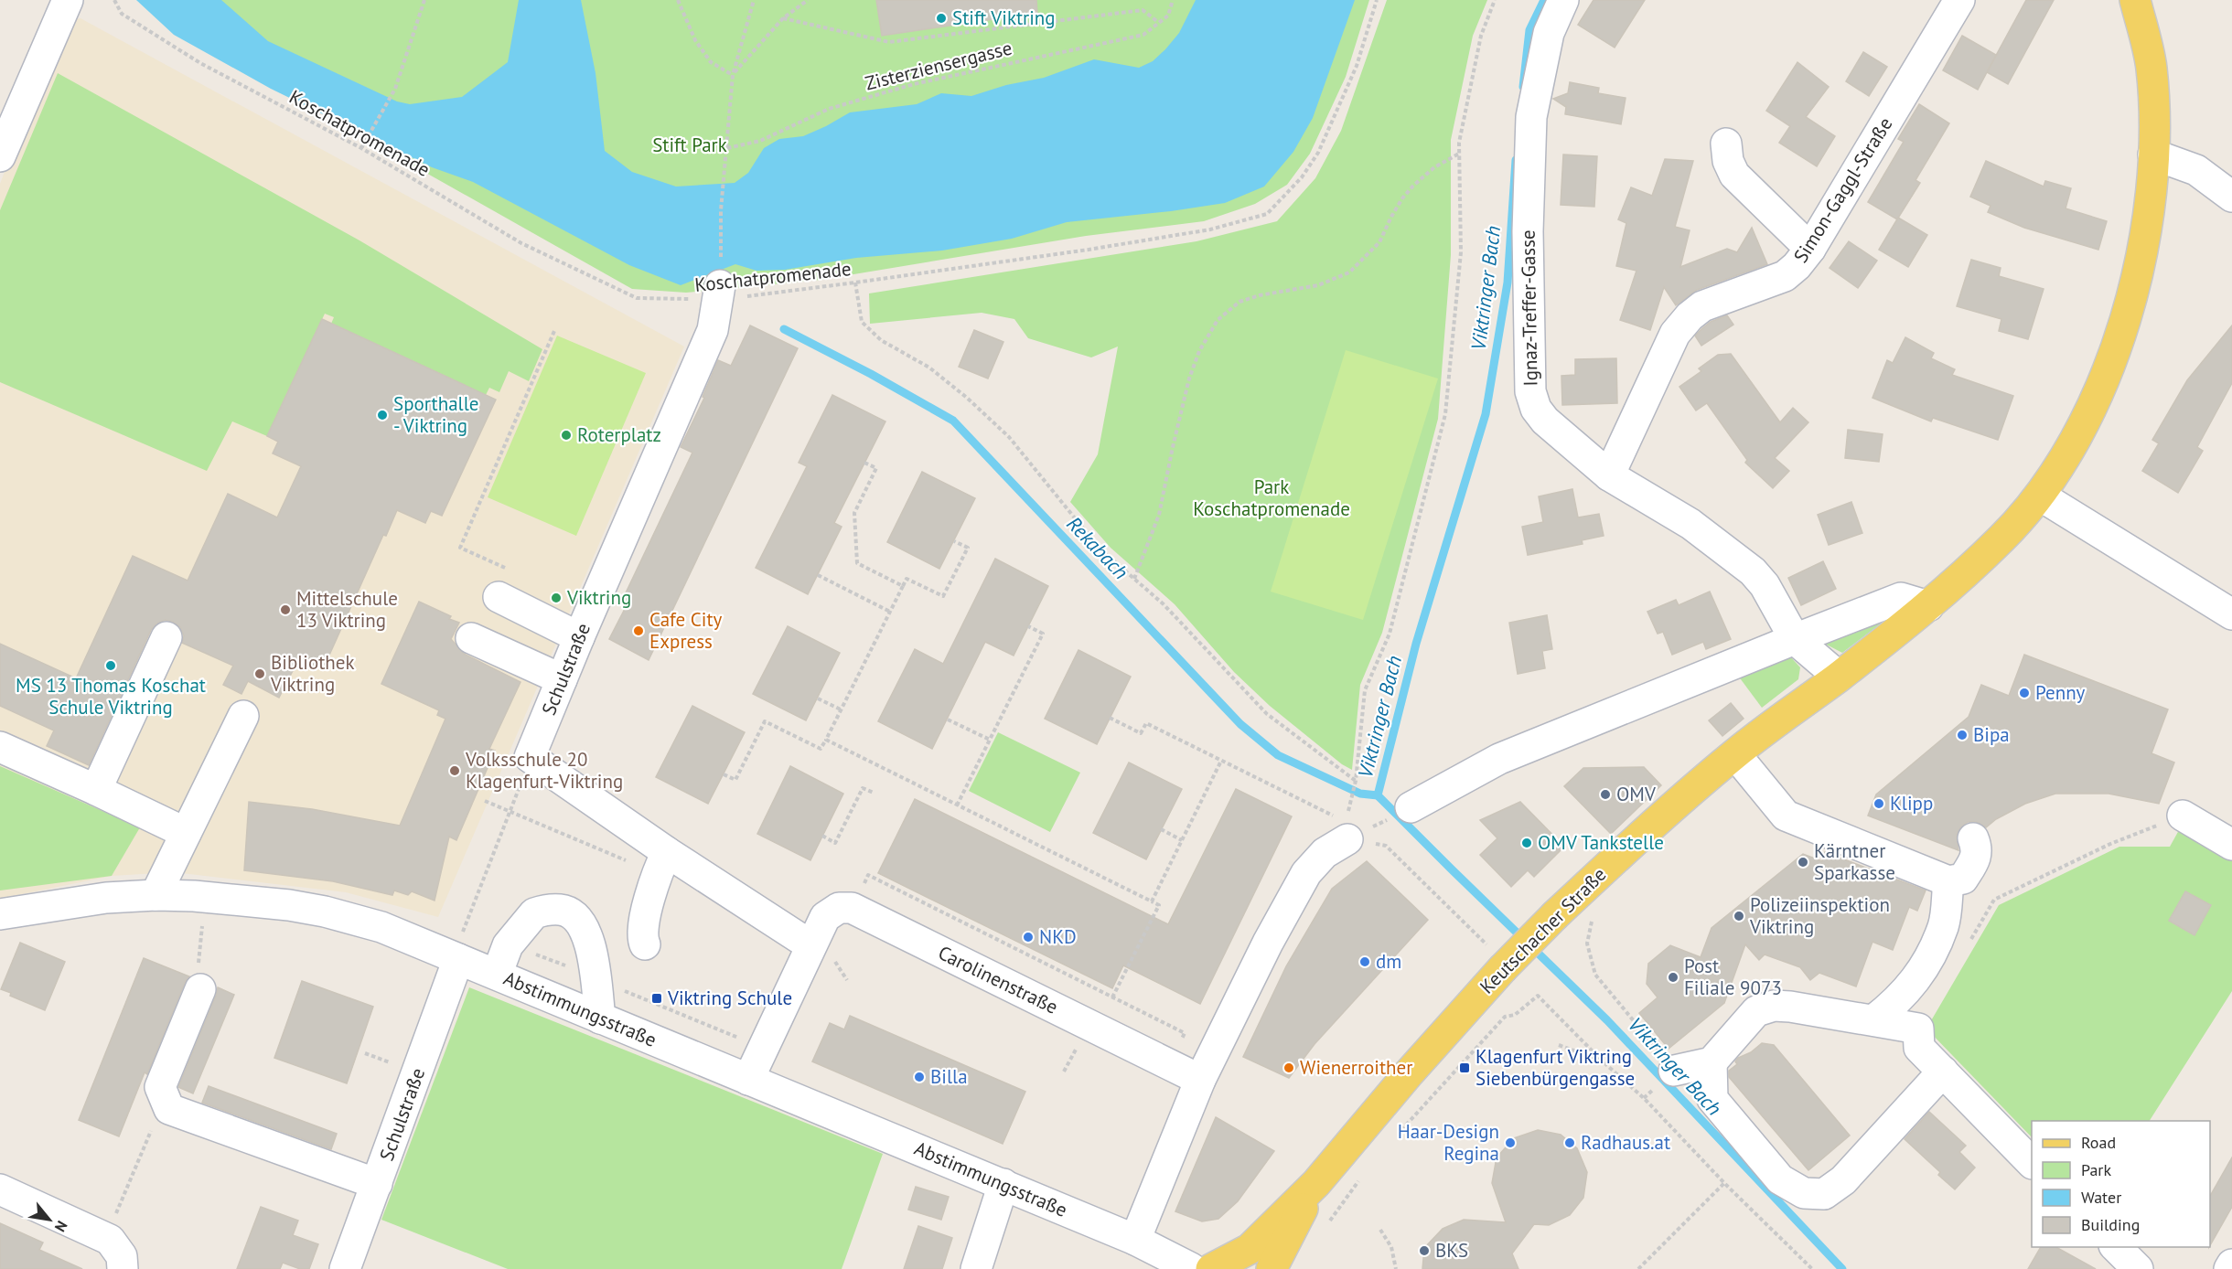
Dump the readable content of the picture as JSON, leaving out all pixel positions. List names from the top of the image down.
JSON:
{
  "streets": {
    "main road": ["Keutschacher Straße"],
    "street": [
      "Simon-Gaggl-Straße",
      "Ignaz-Treffer-Gasse",
      "Schulstraße",
      "Carolinenstraße",
      "Abstimmungsstraße"
    ],
    "path": ["Zisterziensergasse", "Koschatpromenade"]
  },
  "crossings": [
    ["Koschatpromenade", "Schulstraße"],
    ["Simon-Gaggl-Straße", "Ignaz-Treffer-Gasse"],
    ["Ignaz-Treffer-Gasse", "Keutschacher Straße"],
    ["Schulstraße", "Abstimmungsstraße"],
    ["Keutschacher Straße", "Abstimmungsstraße"]
  ],
  "water": ["Viktringer Bach", "Rekabach"],
  "parks": ["Stift Park", "Park Koschatpromenade"],
  "places": {
    "other": [
      "Stift Viktring",
      "Sporthalle - Viktring",
      "Roterplatz",
      "Viktring",
      "Mittelschule 13 Viktring",
      "Cafe City Express",
      "MS 13 Thomas Koschat Schule Viktring",
      "Bibliothek Viktring",
      "Penny",
      "Bipa",
      "Volksschule 20 Klagenfurt-Viktring",
      "OMV",
      "Klipp",
      "OMV Tankstelle",
      "Kärntner Sparkasse",
      "Polizeiinspektion Viktring",
      "NKD",
      "dm",
      "Post Filiale 9073",
      "Wienerroither",
      "Billa",
      "Haar-Design Regina",
      "Radhaus.at",
      "BKS"
    ],
    "transit": ["Viktring Schule", "Klagenfurt Viktring Siebenbürgengasse"]
  },
  "legend": [
    "Road",
    "Park",
    "Water",
    "Building"
  ],
  "north": "bottom right"
}
